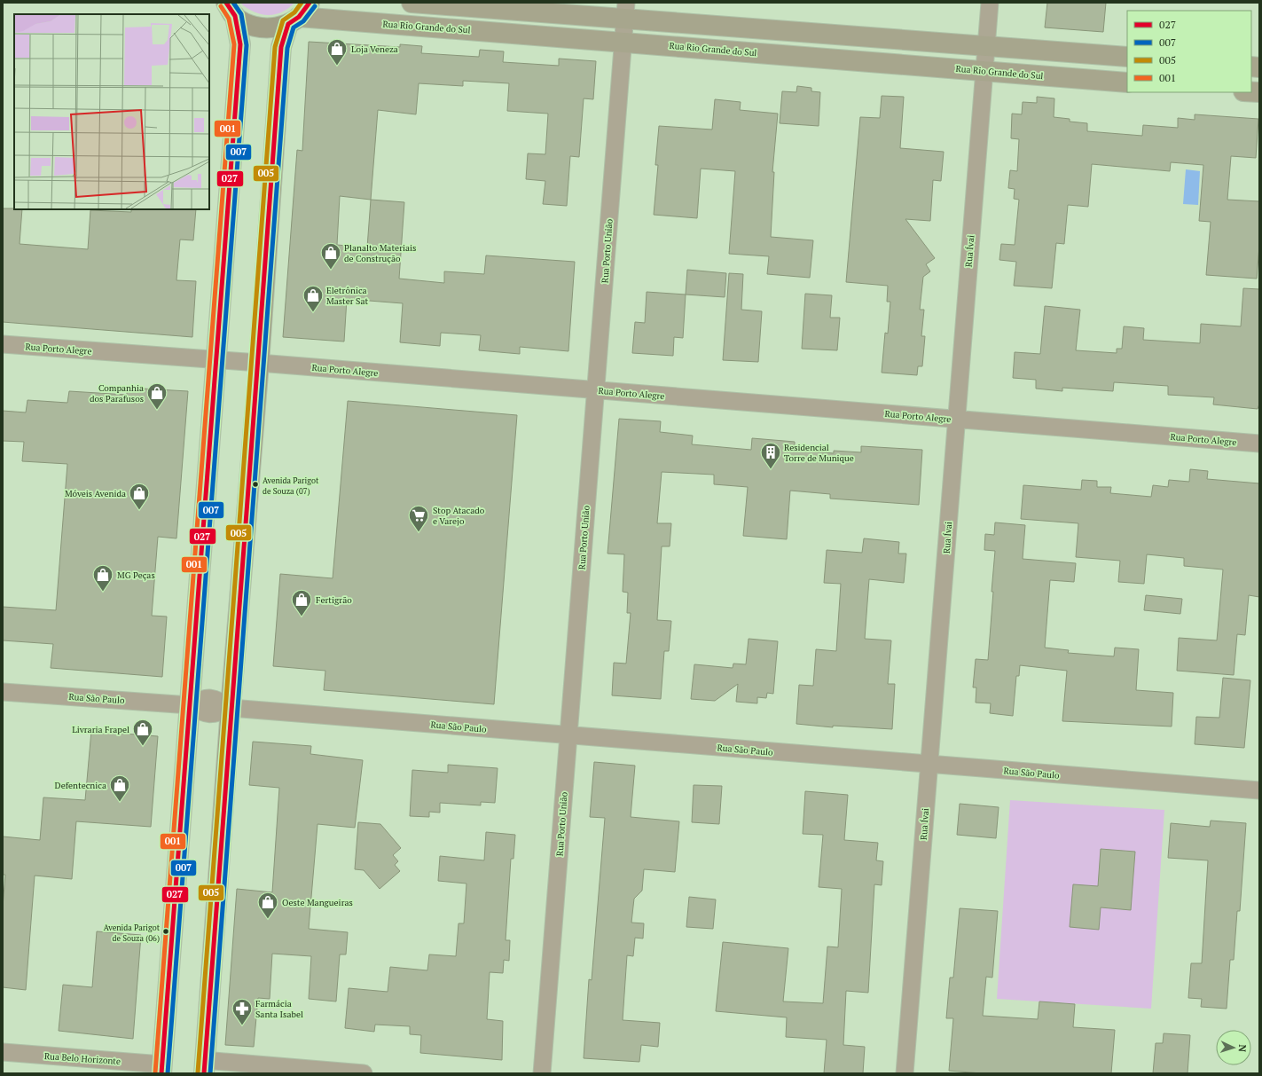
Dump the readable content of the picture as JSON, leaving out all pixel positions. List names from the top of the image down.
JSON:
{
  "streets": {
    "street": [
      "Rua Rio Grande do Sul",
      "Rua Porto União",
      "Rua Ívai",
      "Rua Porto Alegre",
      "Rua São Paulo",
      "Rua Belo Horizonte"
    ]
  },
  "crossings": [
    ["Rua Rio Grande do Sul", "Rua Porto União"],
    ["Rua Rio Grande do Sul", "Rua Ívai"],
    ["Rua Porto União", "Rua Porto Alegre"],
    ["Rua Porto União", "Rua São Paulo"],
    ["Rua Ívai", "Rua Porto Alegre"],
    ["Rua Ívai", "Rua São Paulo"]
  ],
  "places": {
    "shop": [
      "Loja Veneza",
      "Planalto Materiais de Construção",
      "Eletrônica Master Sat",
      "Companhia dos Parafusos",
      "Móveis Avenida",
      "MG Peças",
      "Fertigrão",
      "Livraria Frapel",
      "Defentecnica",
      "Oeste Mangueiras"
    ],
    "building": ["Residencial Torre de Munique"],
    "other": ["Avenida Parigot de Souza (07)", "Avenida Parigot de Souza (06)"],
    "supermarket": ["Stop Atacado e Varejo"],
    "pharmacy": ["Farmácia Santa Isabel"]
  },
  "lines": [
    "transit line 027",
    "transit line 007",
    "transit line 005",
    "transit line 001"
  ],
  "legend": [
    "027",
    "007",
    "005",
    "001"
  ],
  "north": "right"
}
